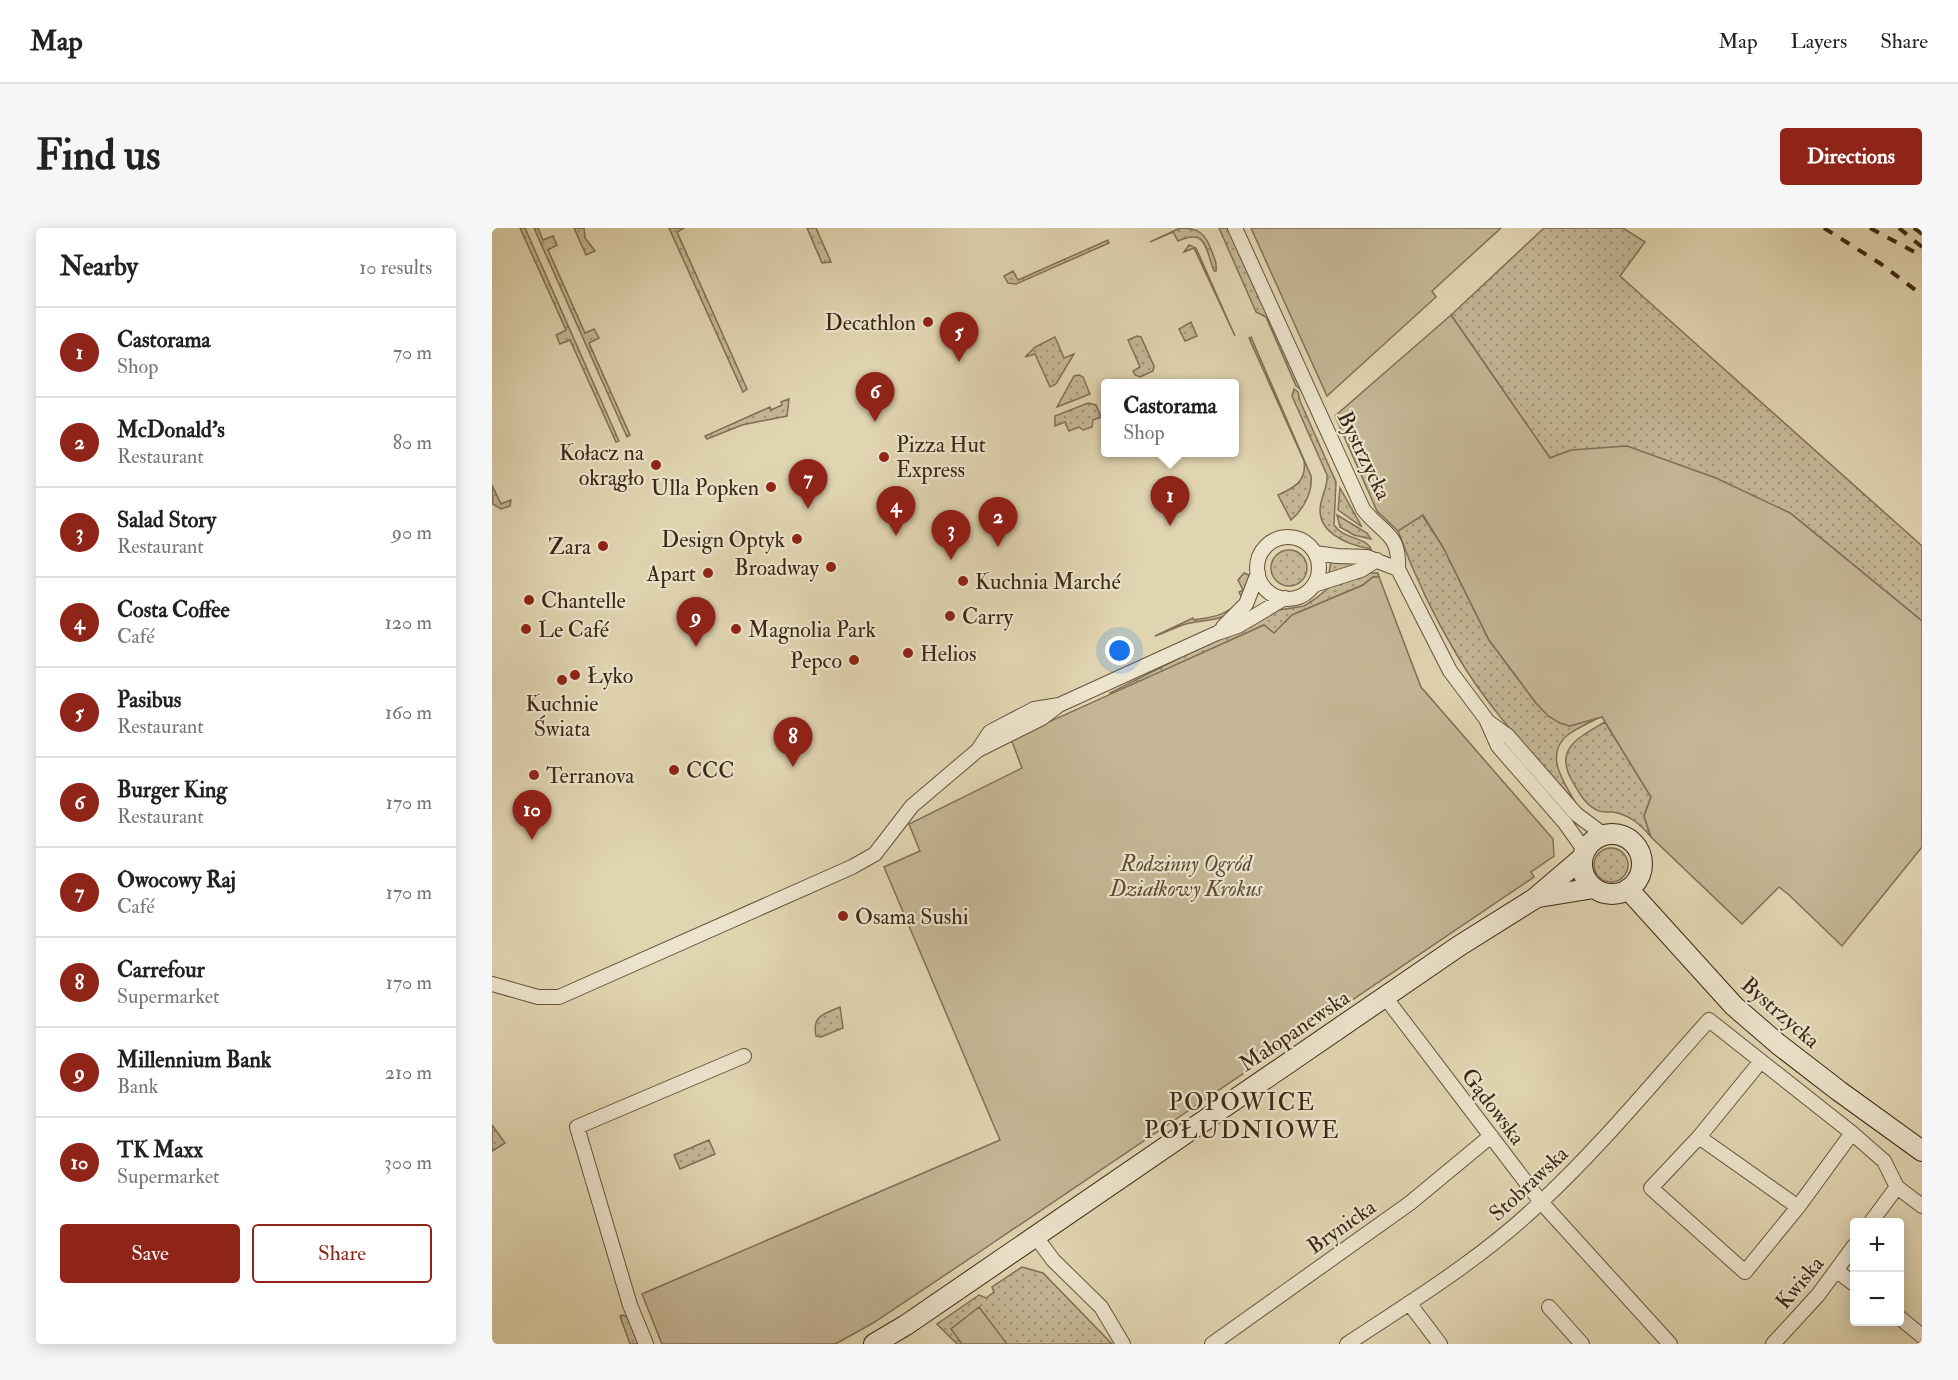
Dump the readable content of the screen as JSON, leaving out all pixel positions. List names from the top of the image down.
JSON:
{
  "streets": {
    "street": [
      "Bystrzycka",
      "Małopanewska",
      "Gądowska",
      "Stobrawska",
      "Brynicka",
      "Kwiska"
    ]
  },
  "crossings": [
    ["Bystrzycka", "Małopanewska"],
    ["Małopanewska", "Gądowska"],
    ["Gądowska", "Stobrawska"],
    ["Gądowska", "Brynicka"]
  ],
  "districts": ["POPOWICE POŁUDNIOWE"],
  "parks": ["Rodzinny Ogród Działkowy Krokus"],
  "places": [
    "Decathlon",
    "Pizza Hut Express",
    "Kołacz na okrągło",
    "Ulla Popken",
    "Design Optyk",
    "Zara",
    "Broadway",
    "Apart",
    "Kuchnia Marché",
    "Chantelle",
    "Carry",
    "Le Café",
    "Magnolia Park",
    "Helios",
    "Pepco",
    "Łyko",
    "Kuchnie Świata",
    "CCC",
    "Terranova",
    "Osama Sushi"
  ],
  "page": {
    "header": "Map",
    "nav": ["Map", "Layers", "Share"],
    "buttons": [
      "Directions",
      ["Save", "Share"]
    ],
    "title": "Find us",
    "heading": ["Nearby", "10 results"],
    "list": [
      {
        "mark": "1",
        "name": "Castorama",
        "note": "Shop",
        "value": "70 m"
      },
      {
        "mark": "2",
        "name": "McDonald's",
        "note": "Restaurant",
        "value": "80 m"
      },
      {
        "mark": "3",
        "name": "Salad Story",
        "note": "Restaurant",
        "value": "90 m"
      },
      {
        "mark": "4",
        "name": "Costa Coffee",
        "note": "Café",
        "value": "120 m"
      },
      {
        "mark": "5",
        "name": "Pasibus",
        "note": "Restaurant",
        "value": "160 m"
      },
      {
        "mark": "6",
        "name": "Burger King",
        "note": "Restaurant",
        "value": "170 m"
      },
      {
        "mark": "7",
        "name": "Owocowy Raj",
        "note": "Café",
        "value": "170 m"
      },
      {
        "mark": "8",
        "name": "Carrefour",
        "note": "Supermarket",
        "value": "170 m"
      },
      {
        "mark": "9",
        "name": "Millennium Bank",
        "note": "Bank",
        "value": "210 m"
      },
      {
        "mark": "10",
        "name": "TK Maxx",
        "note": "Supermarket",
        "value": "300 m"
      }
    ],
    "pins": [
      "5",
      "6",
      "7",
      "1",
      "4",
      "2",
      "3",
      "9",
      "8",
      "10"
    ],
    "popup": ["Castorama", "Shop"],
    "map_buttons": ["+", "−"]
  }
}
